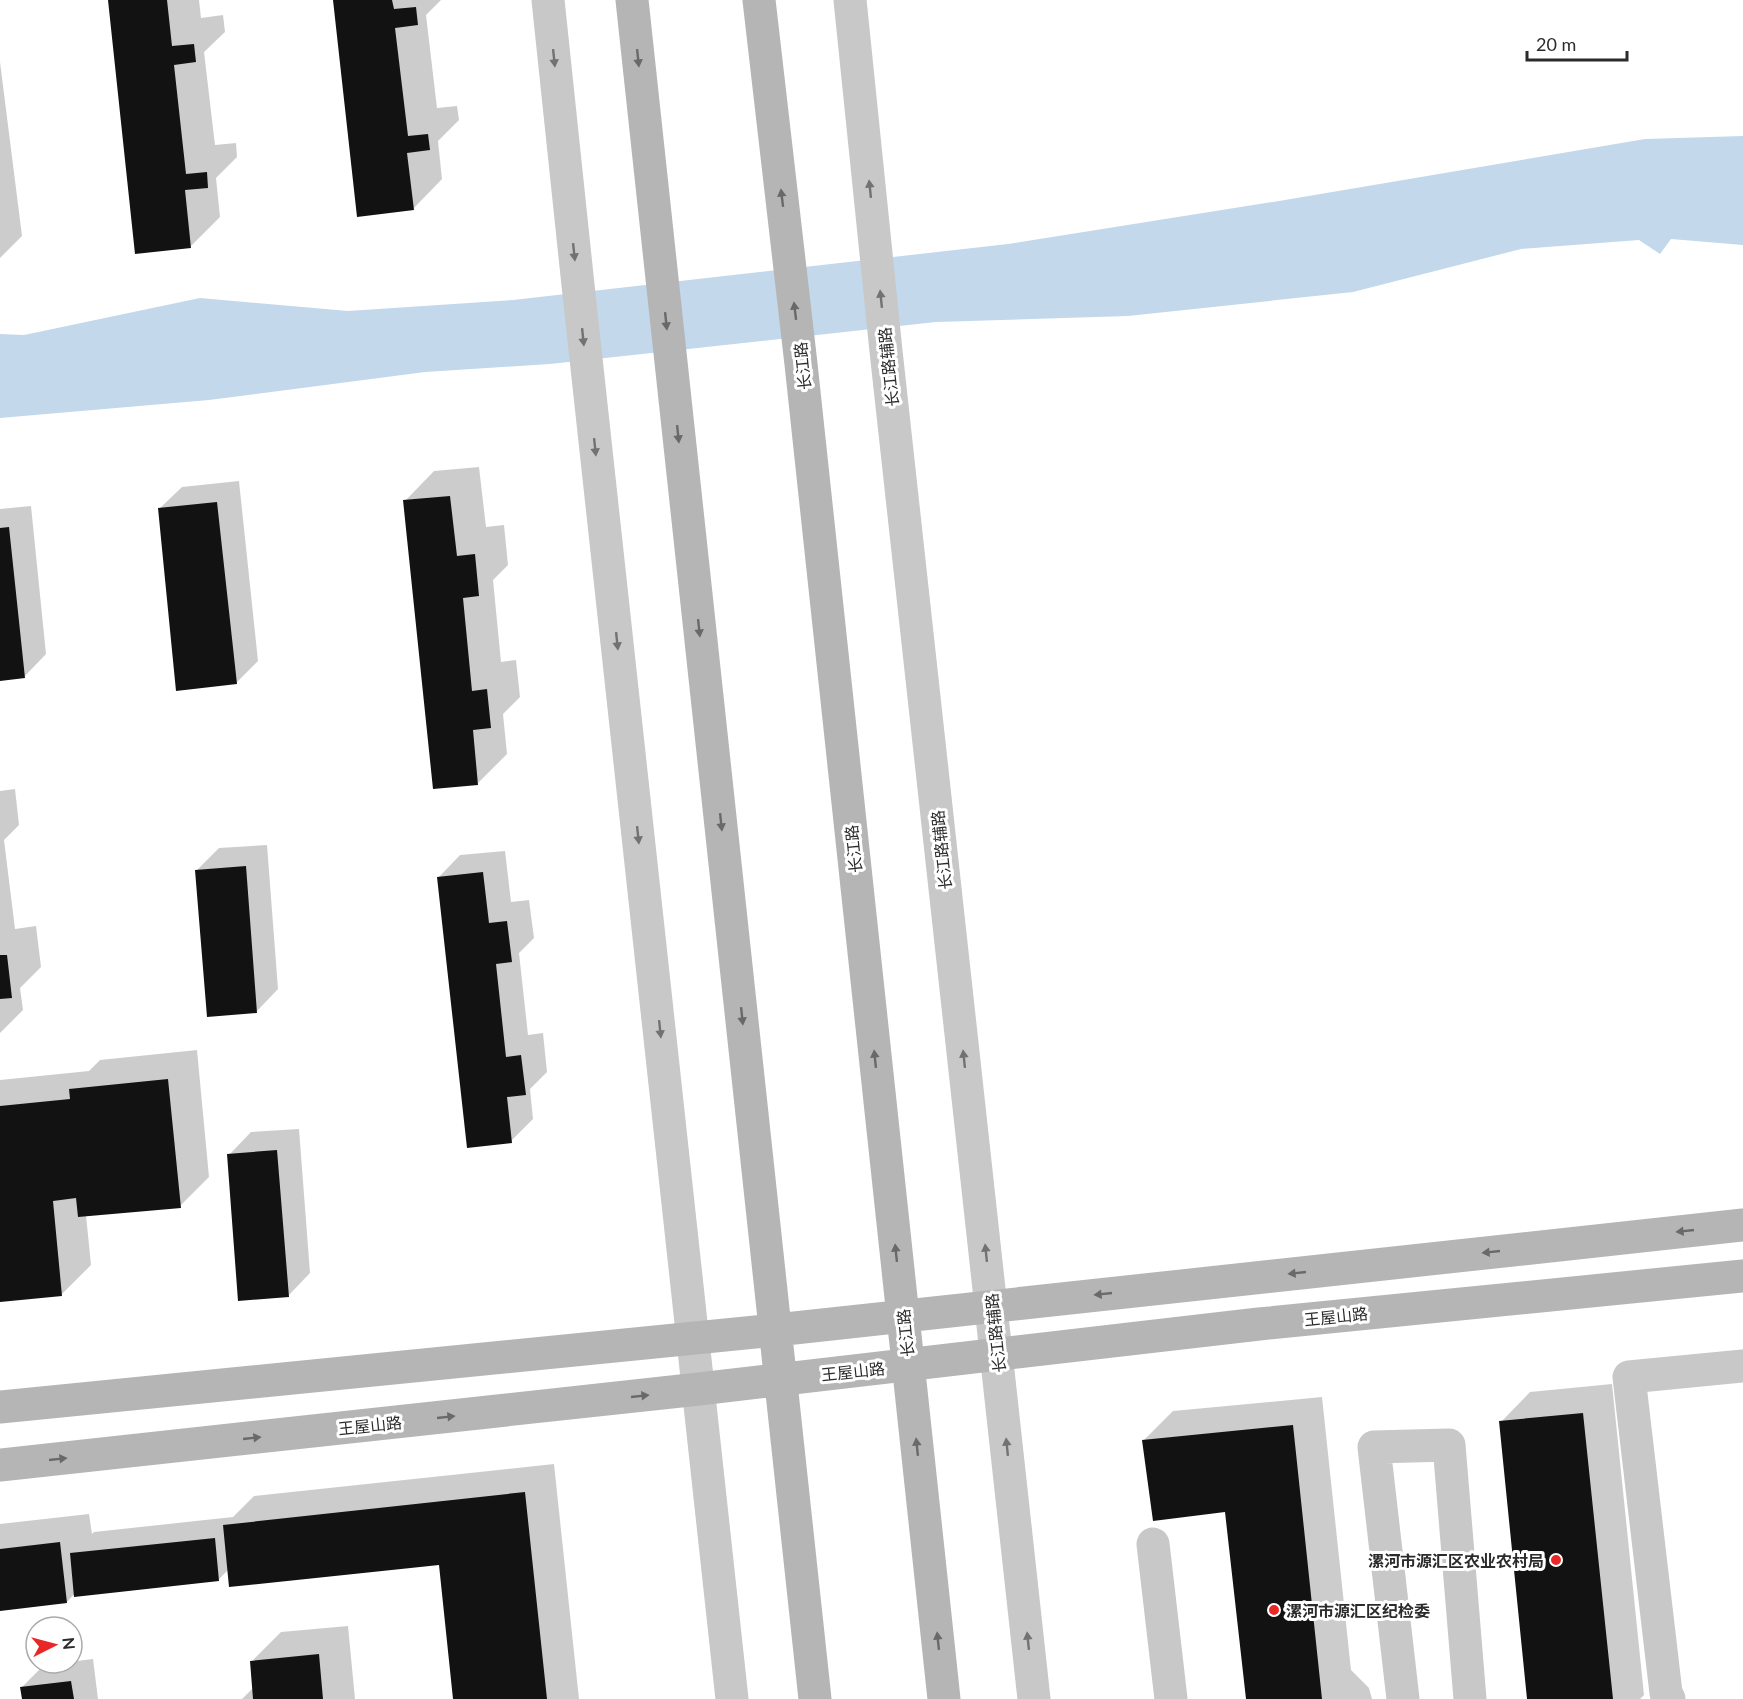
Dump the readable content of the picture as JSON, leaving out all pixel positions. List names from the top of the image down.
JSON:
{
  "streets": {
    "street": ["长江路", "长江路辅路", "王屋山路"]
  },
  "crossings": [
    ["长江路", "王屋山路"],
    ["长江路辅路", "王屋山路"]
  ],
  "places": ["漯河市源汇区农业农村局", "漯河市源汇区纪检委"],
  "scale_bar": "20 m",
  "north": "right"
}
